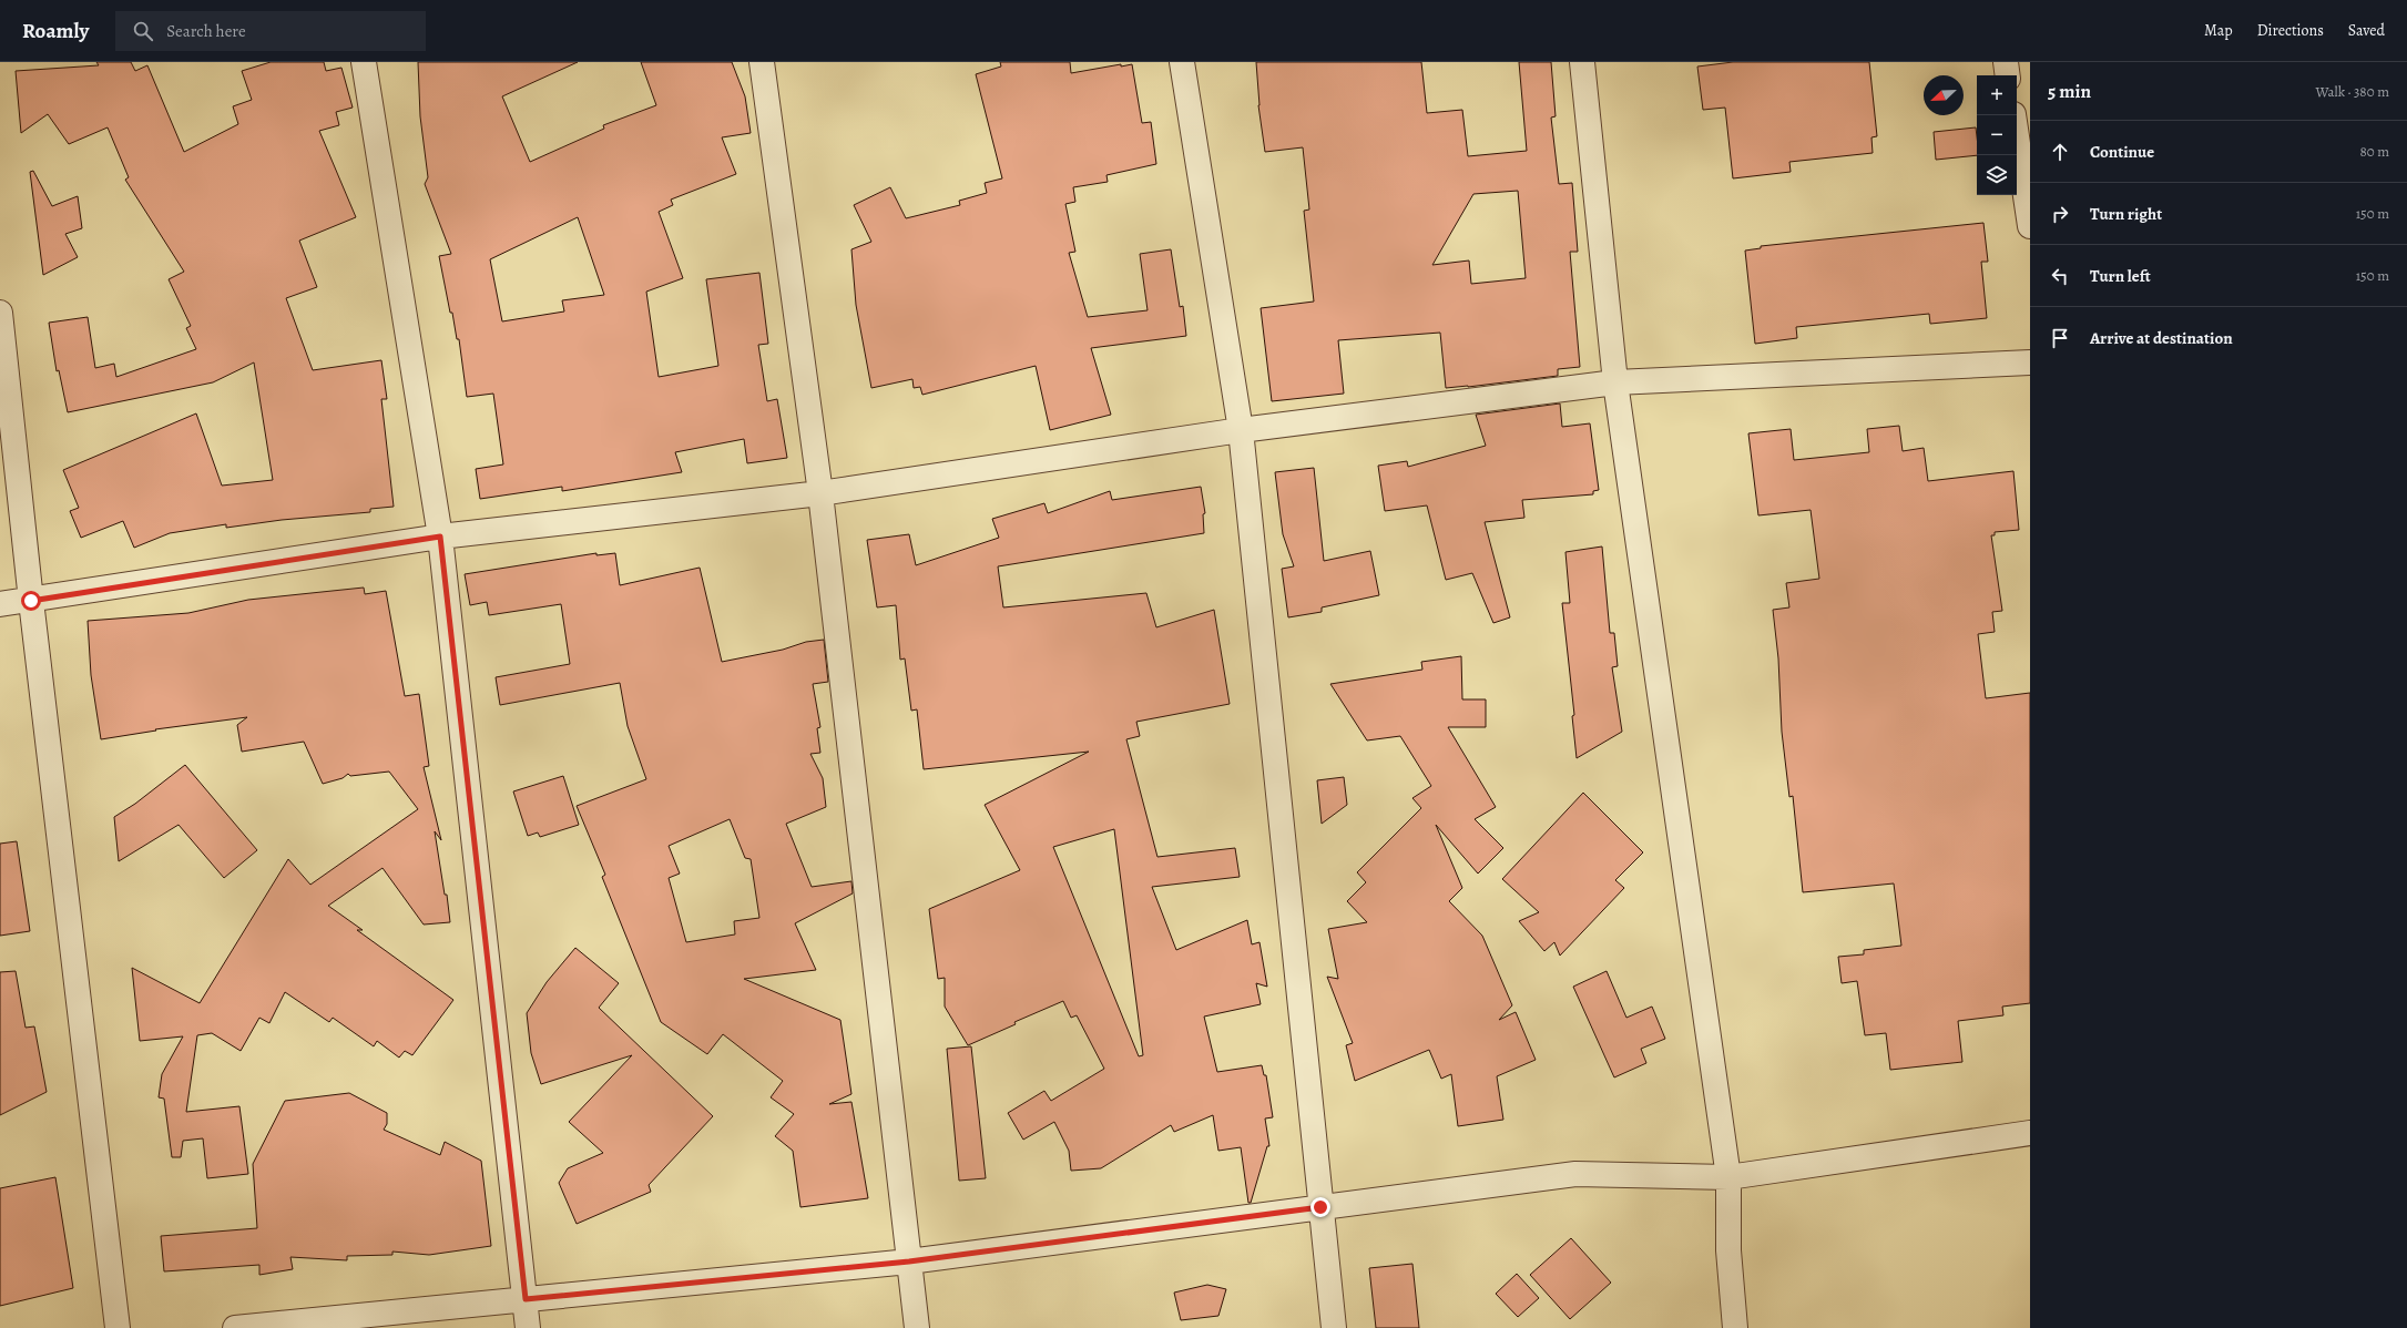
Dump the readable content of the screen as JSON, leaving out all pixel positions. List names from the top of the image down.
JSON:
{
  "north": "bottom left",
  "page": {
    "header": "Roamly",
    "search": "Search here",
    "nav": ["Map", "Directions", "Saved"],
    "heading": ["5 min", "Walk · 380 m"],
    "map_buttons": ["+", "−"],
    "list": [
      ["Continue", "80 m"],
      ["Turn right", "150 m"],
      ["Turn left", "150 m"],
      "Arrive at destination"
    ]
  }
}
